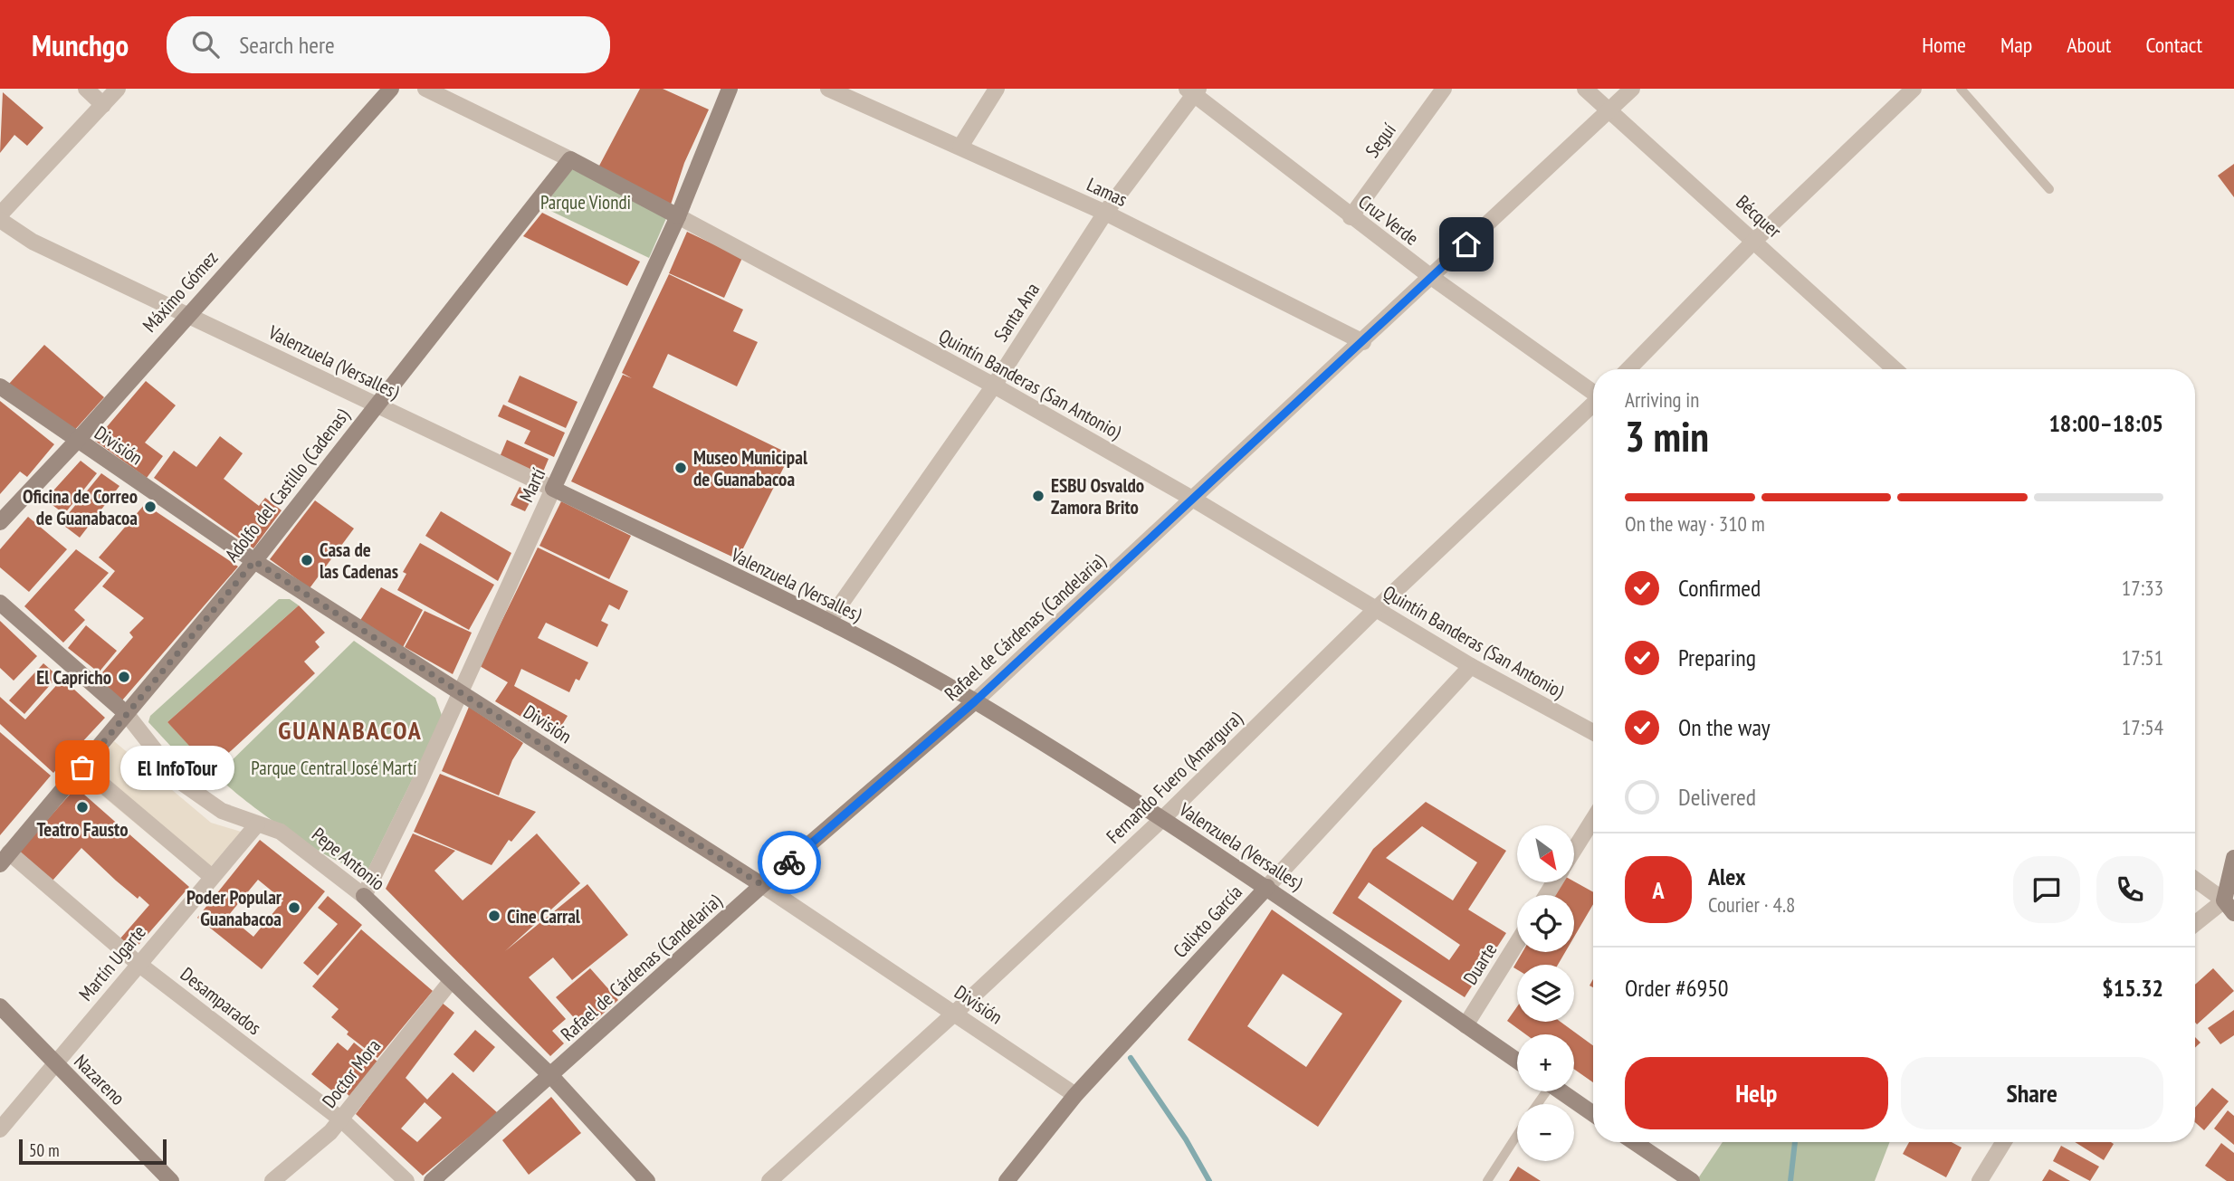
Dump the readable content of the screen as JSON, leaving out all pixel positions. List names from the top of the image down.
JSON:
{
  "streets": {
    "street": [
      "Seguí",
      "Lamas",
      "Bécquer",
      "Cruz Verde",
      "Máximo Gómez",
      "Santa Ana",
      "Valenzuela (Versalles)",
      "Quintín Banderas (San Antonio)",
      "División",
      "Adolfo del Castillo (Cadenas)",
      "Martí",
      "Rafael de Cárdenas (Candelaria)",
      "Fernando Fuero (Amargura)",
      "Pepe Antonio",
      "Calixto García",
      "Martín Ugarte",
      "Duarte",
      "Desamparados",
      "Doctor Mora",
      "Nazareno"
    ]
  },
  "crossings": [
    ["Seguí", "Cruz Verde"],
    ["Lamas", "Santa Ana"],
    ["Lamas", "Rafael de Cárdenas (Candelaria)"],
    ["Bécquer", "Rafael de Cárdenas (Candelaria)"],
    ["Cruz Verde", "Santa Ana"],
    ["Cruz Verde", "Rafael de Cárdenas (Candelaria)"],
    ["Máximo Gómez", "Valenzuela (Versalles)"],
    ["Máximo Gómez", "División"],
    ["Santa Ana", "Valenzuela (Versalles)"],
    ["Santa Ana", "Quintín Banderas (San Antonio)"],
    ["Valenzuela (Versalles)", "Adolfo del Castillo (Cadenas)"],
    ["Valenzuela (Versalles)", "Martí"],
    ["Valenzuela (Versalles)", "Rafael de Cárdenas (Candelaria)"],
    ["Valenzuela (Versalles)", "Fernando Fuero (Amargura)"],
    ["Valenzuela (Versalles)", "Calixto García"],
    ["Valenzuela (Versalles)", "Duarte"],
    ["Quintín Banderas (San Antonio)", "Adolfo del Castillo (Cadenas)"],
    ["Quintín Banderas (San Antonio)", "Martí"],
    ["Quintín Banderas (San Antonio)", "Rafael de Cárdenas (Candelaria)"],
    ["Quintín Banderas (San Antonio)", "Fernando Fuero (Amargura)"],
    ["Quintín Banderas (San Antonio)", "Calixto García"],
    ["División", "Adolfo del Castillo (Cadenas)"],
    ["División", "Martí"],
    ["División", "Rafael de Cárdenas (Candelaria)"],
    ["División", "Fernando Fuero (Amargura)"],
    ["División", "Calixto García"],
    ["Adolfo del Castillo (Cadenas)", "Pepe Antonio"],
    ["Adolfo del Castillo (Cadenas)", "Desamparados"],
    ["Martí", "Pepe Antonio"],
    ["Rafael de Cárdenas (Candelaria)", "Pepe Antonio"],
    ["Pepe Antonio", "Martín Ugarte"],
    ["Pepe Antonio", "Doctor Mora"],
    ["Martín Ugarte", "Desamparados"],
    ["Martín Ugarte", "Nazareno"],
    ["Desamparados", "Doctor Mora"]
  ],
  "districts": ["GUANABACOA"],
  "parks": ["Parque Viondi", "Parque Central José Martí"],
  "places": [
    "Museo Municipal de Guanabacoa",
    "ESBU Osvaldo Zamora Brito",
    "Oficina de Correo de Guanabacoa",
    "Casa de las Cadenas",
    "El Capricho",
    "El InfoTour",
    "Teatro Fausto",
    "Poder Popular Guanabacoa",
    "Cine Carral"
  ],
  "scale_bar": "50 m",
  "north": "bottom right",
  "page": {
    "header": "Munchgo",
    "search": "Search here",
    "nav": [
      "Home",
      "Map",
      "About",
      "Contact"
    ],
    "heading": ["3 min", "Arriving in", "18:00–18:05"],
    "panel": [
      "Alex",
      "Courier · 4.8",
      "Order #6950",
      "$15.32"
    ],
    "bar": "On the way · 310 m",
    "list": [
      ["Confirmed", "17:33"],
      ["Preparing", "17:51"],
      ["On the way", "17:54"],
      "Delivered"
    ],
    "bubble": "El InfoTour",
    "map_buttons": ["+", "−"],
    "round": "A",
    "buttons": ["Help", "Share"],
    "scale": "50 m"
  }
}
